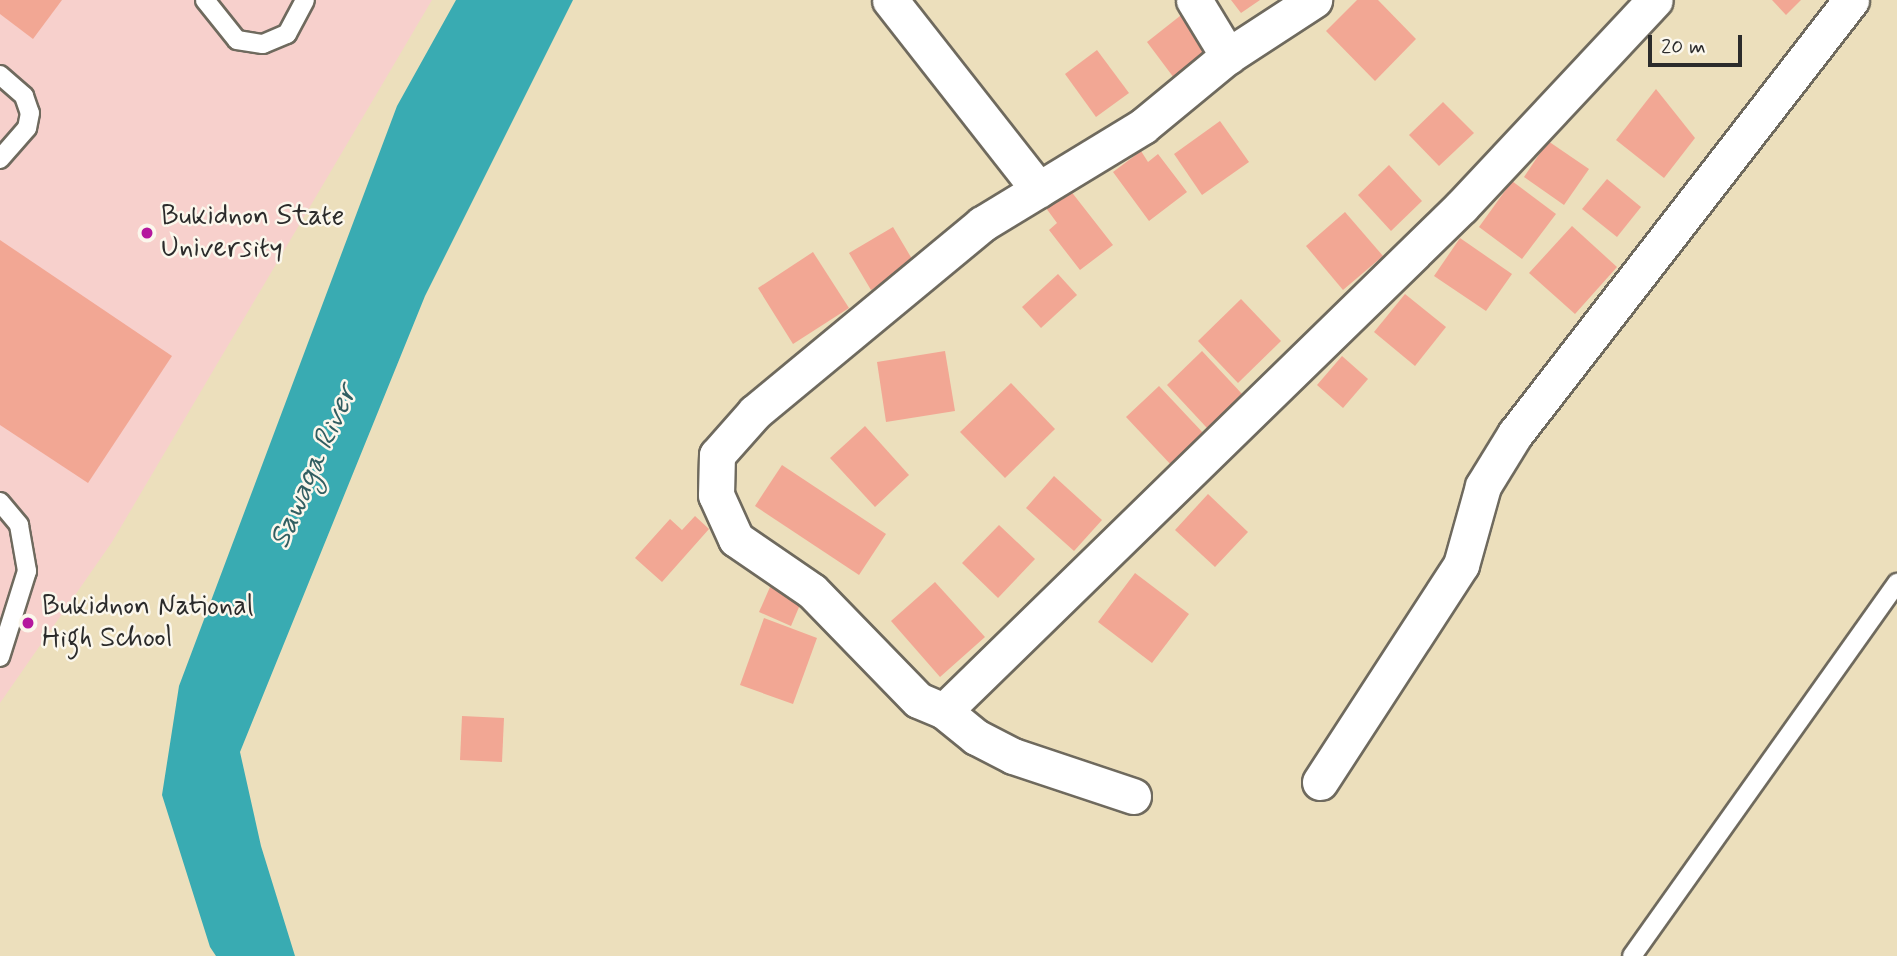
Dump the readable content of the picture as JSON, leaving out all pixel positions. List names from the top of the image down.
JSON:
{
  "water": ["Sawaga River"],
  "places": ["Bukidnon State University", "Bukidnon National High School"],
  "scale_bar": "20 m"
}
